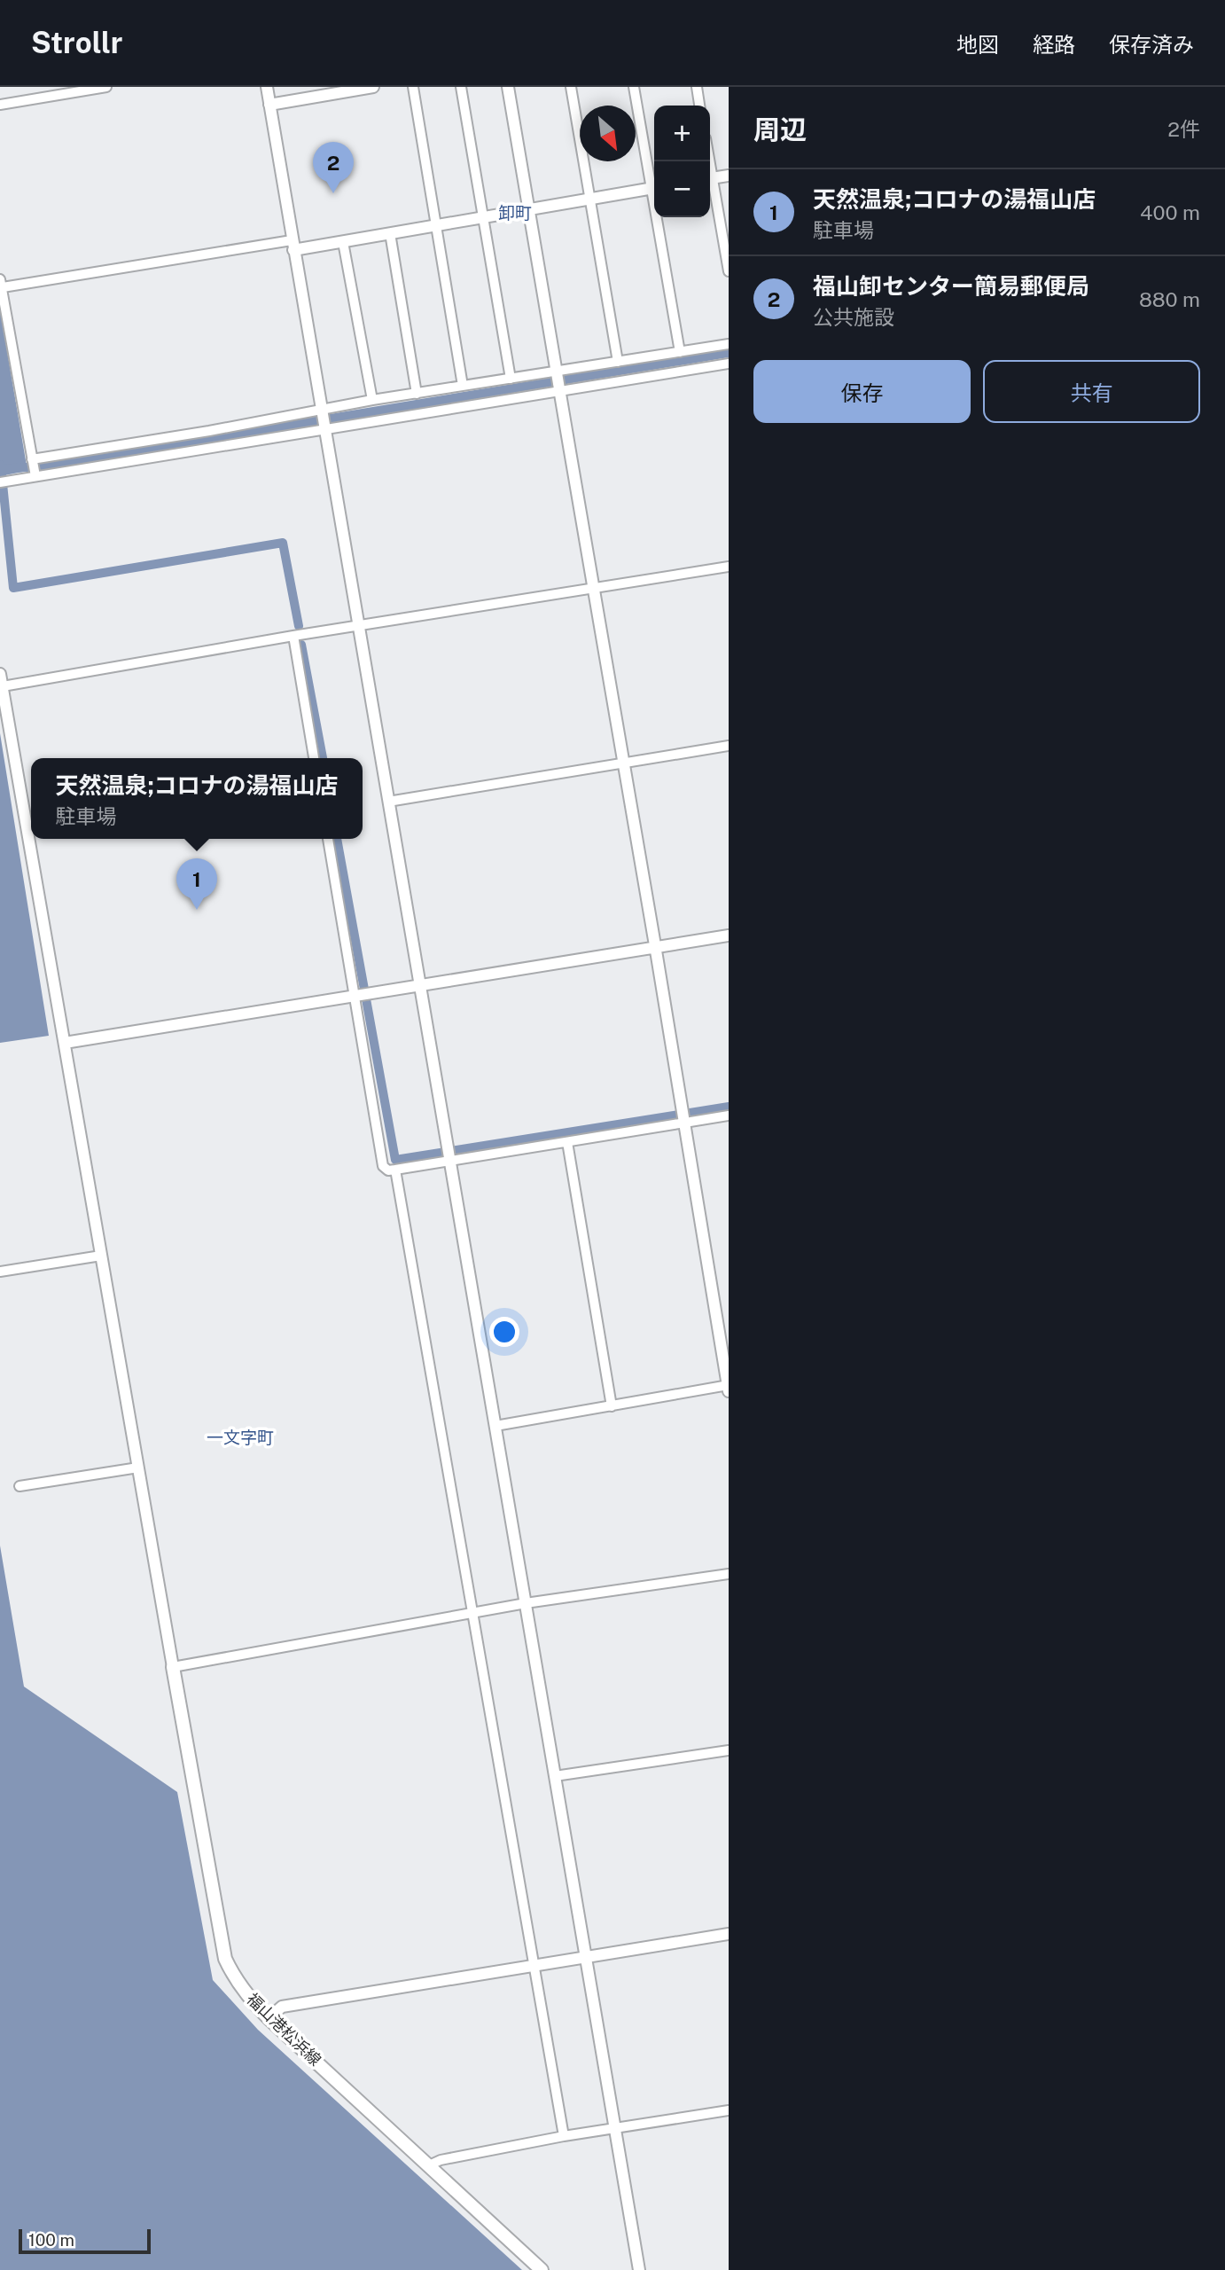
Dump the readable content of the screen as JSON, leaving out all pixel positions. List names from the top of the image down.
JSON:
{
  "streets": {
    "main road": ["福山港松浜線"]
  },
  "districts": ["卸町", "一文字町"],
  "scale_bar": "100 m",
  "north": "bottom right",
  "page": {
    "header": "Strollr",
    "nav": ["地図", "経路", "保存済み"],
    "heading": ["周辺", "2件"],
    "map_buttons": ["+", "−"],
    "pins": ["2", "1"],
    "list": [
      {
        "mark": "1",
        "name": "天然温泉;コロナの湯福山店",
        "note": "駐車場",
        "value": "400 m"
      },
      {
        "mark": "2",
        "name": "福山卸センター簡易郵便局",
        "note": "公共施設",
        "value": "880 m"
      }
    ],
    "buttons": ["保存", "共有"],
    "popup": ["天然温泉;コロナの湯福山店", "駐車場"],
    "scale": "100 m"
  }
}
